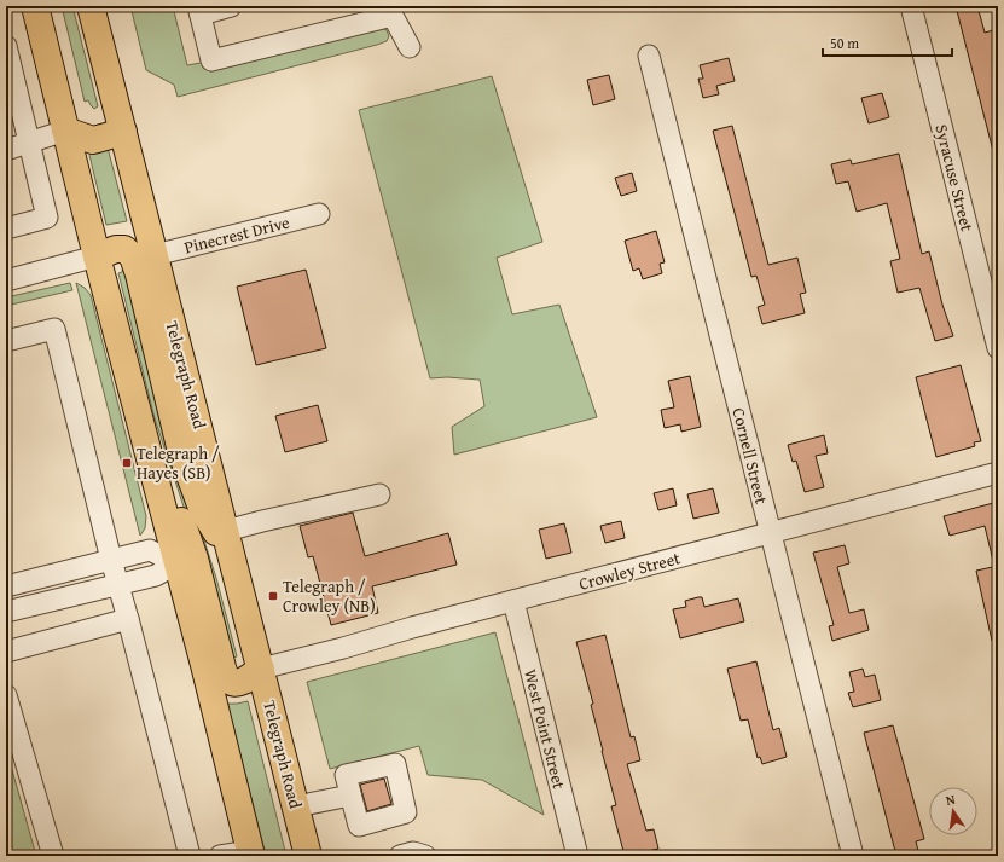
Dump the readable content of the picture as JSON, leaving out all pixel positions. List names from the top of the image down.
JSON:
{
  "streets": {
    "main road": ["Telegraph Road"],
    "street": [
      "Syracuse Street",
      "Pinecrest Drive",
      "Cornell Street",
      "Crowley Street",
      "West Point Street"
    ]
  },
  "crossings": [
    ["Pinecrest Drive", "Telegraph Road"],
    ["Telegraph Road", "Crowley Street"],
    ["Cornell Street", "Crowley Street"],
    ["Crowley Street", "West Point Street"]
  ],
  "places": {
    "transit": ["Telegraph / Hayes (SB)", "Telegraph / Crowley (NB)"]
  },
  "scale_bar": "50 m",
  "north": "top"
}
